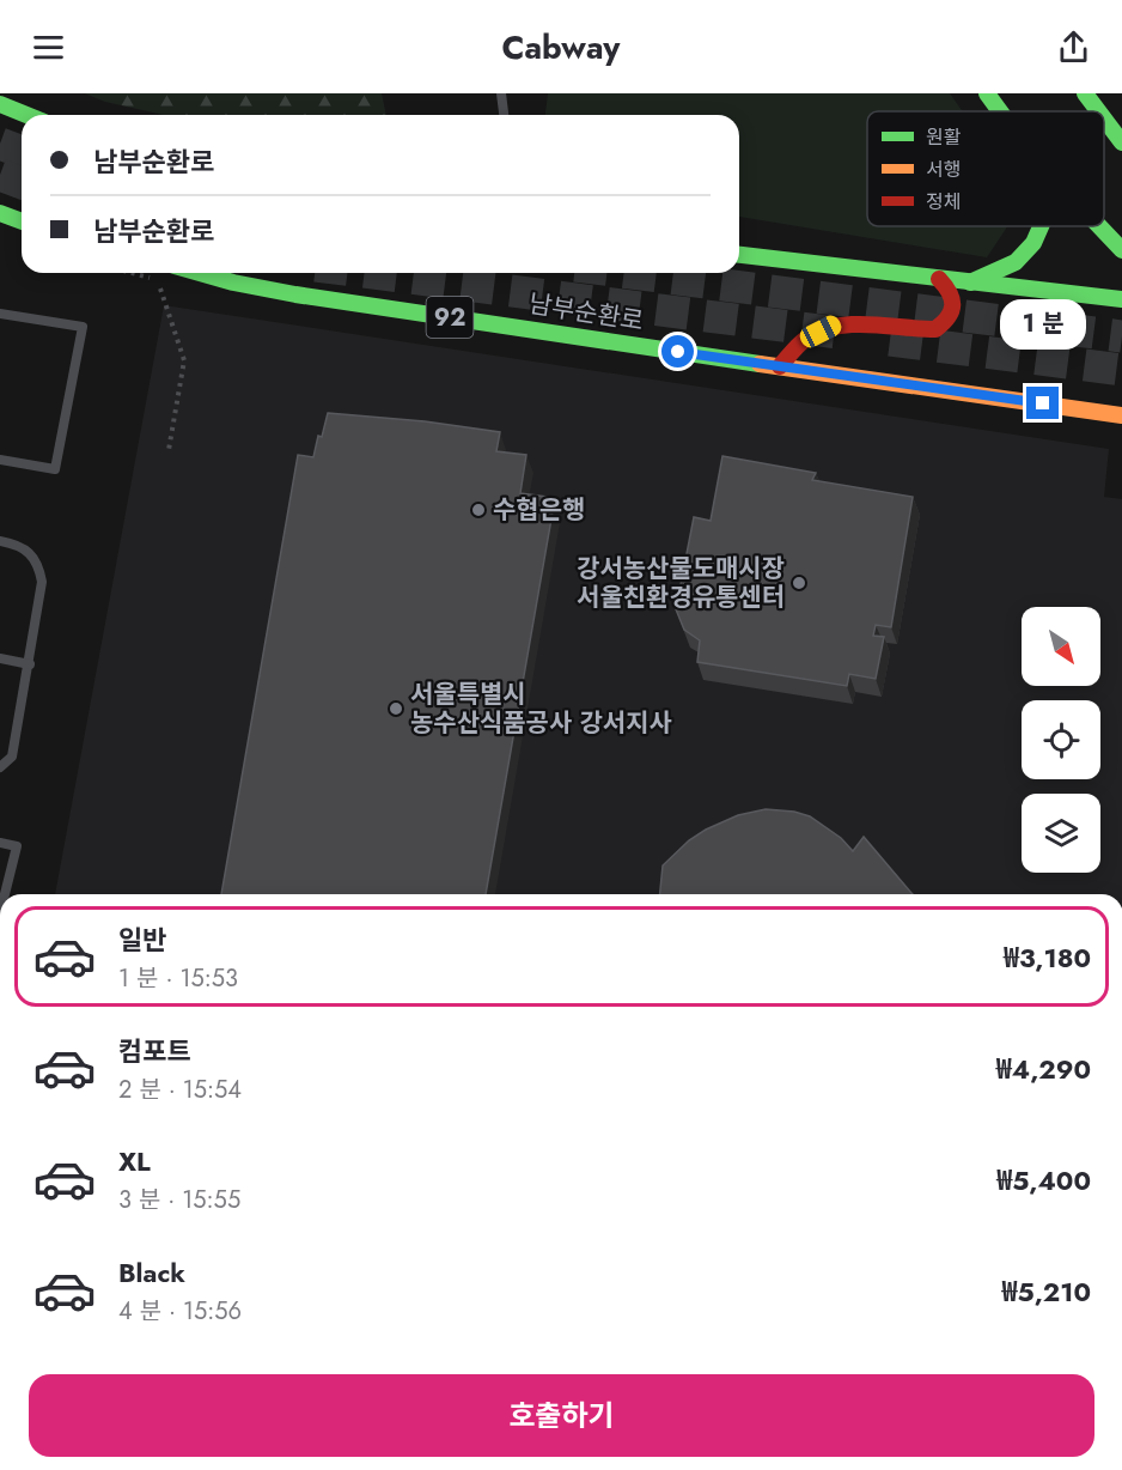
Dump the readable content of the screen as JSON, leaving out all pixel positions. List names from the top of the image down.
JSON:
{
  "streets": {
    "main road": ["남부순환로", "92"]
  },
  "places": ["수협은행", "강서농산물도매시장 서울친환경유통센터", "서울특별시 농수산식품공사 강서지사"],
  "legend": ["원활", "서행", "정체"],
  "north": "bottom right",
  "page": {
    "header": "Cabway",
    "banner": ["남부순환로", "남부순환로"],
    "bubble": "1 분",
    "list": [
      {
        "name": "일반",
        "note": "1 분 · 15:53",
        "value": "₩3,180"
      },
      {
        "name": "컴포트",
        "note": "2 분 · 15:54",
        "value": "₩4,290"
      },
      {
        "name": "XL",
        "note": "3 분 · 15:55",
        "value": "₩5,400"
      },
      {
        "name": "Black",
        "note": "4 분 · 15:56",
        "value": "₩5,210"
      }
    ],
    "buttons": "호출하기"
  }
}
